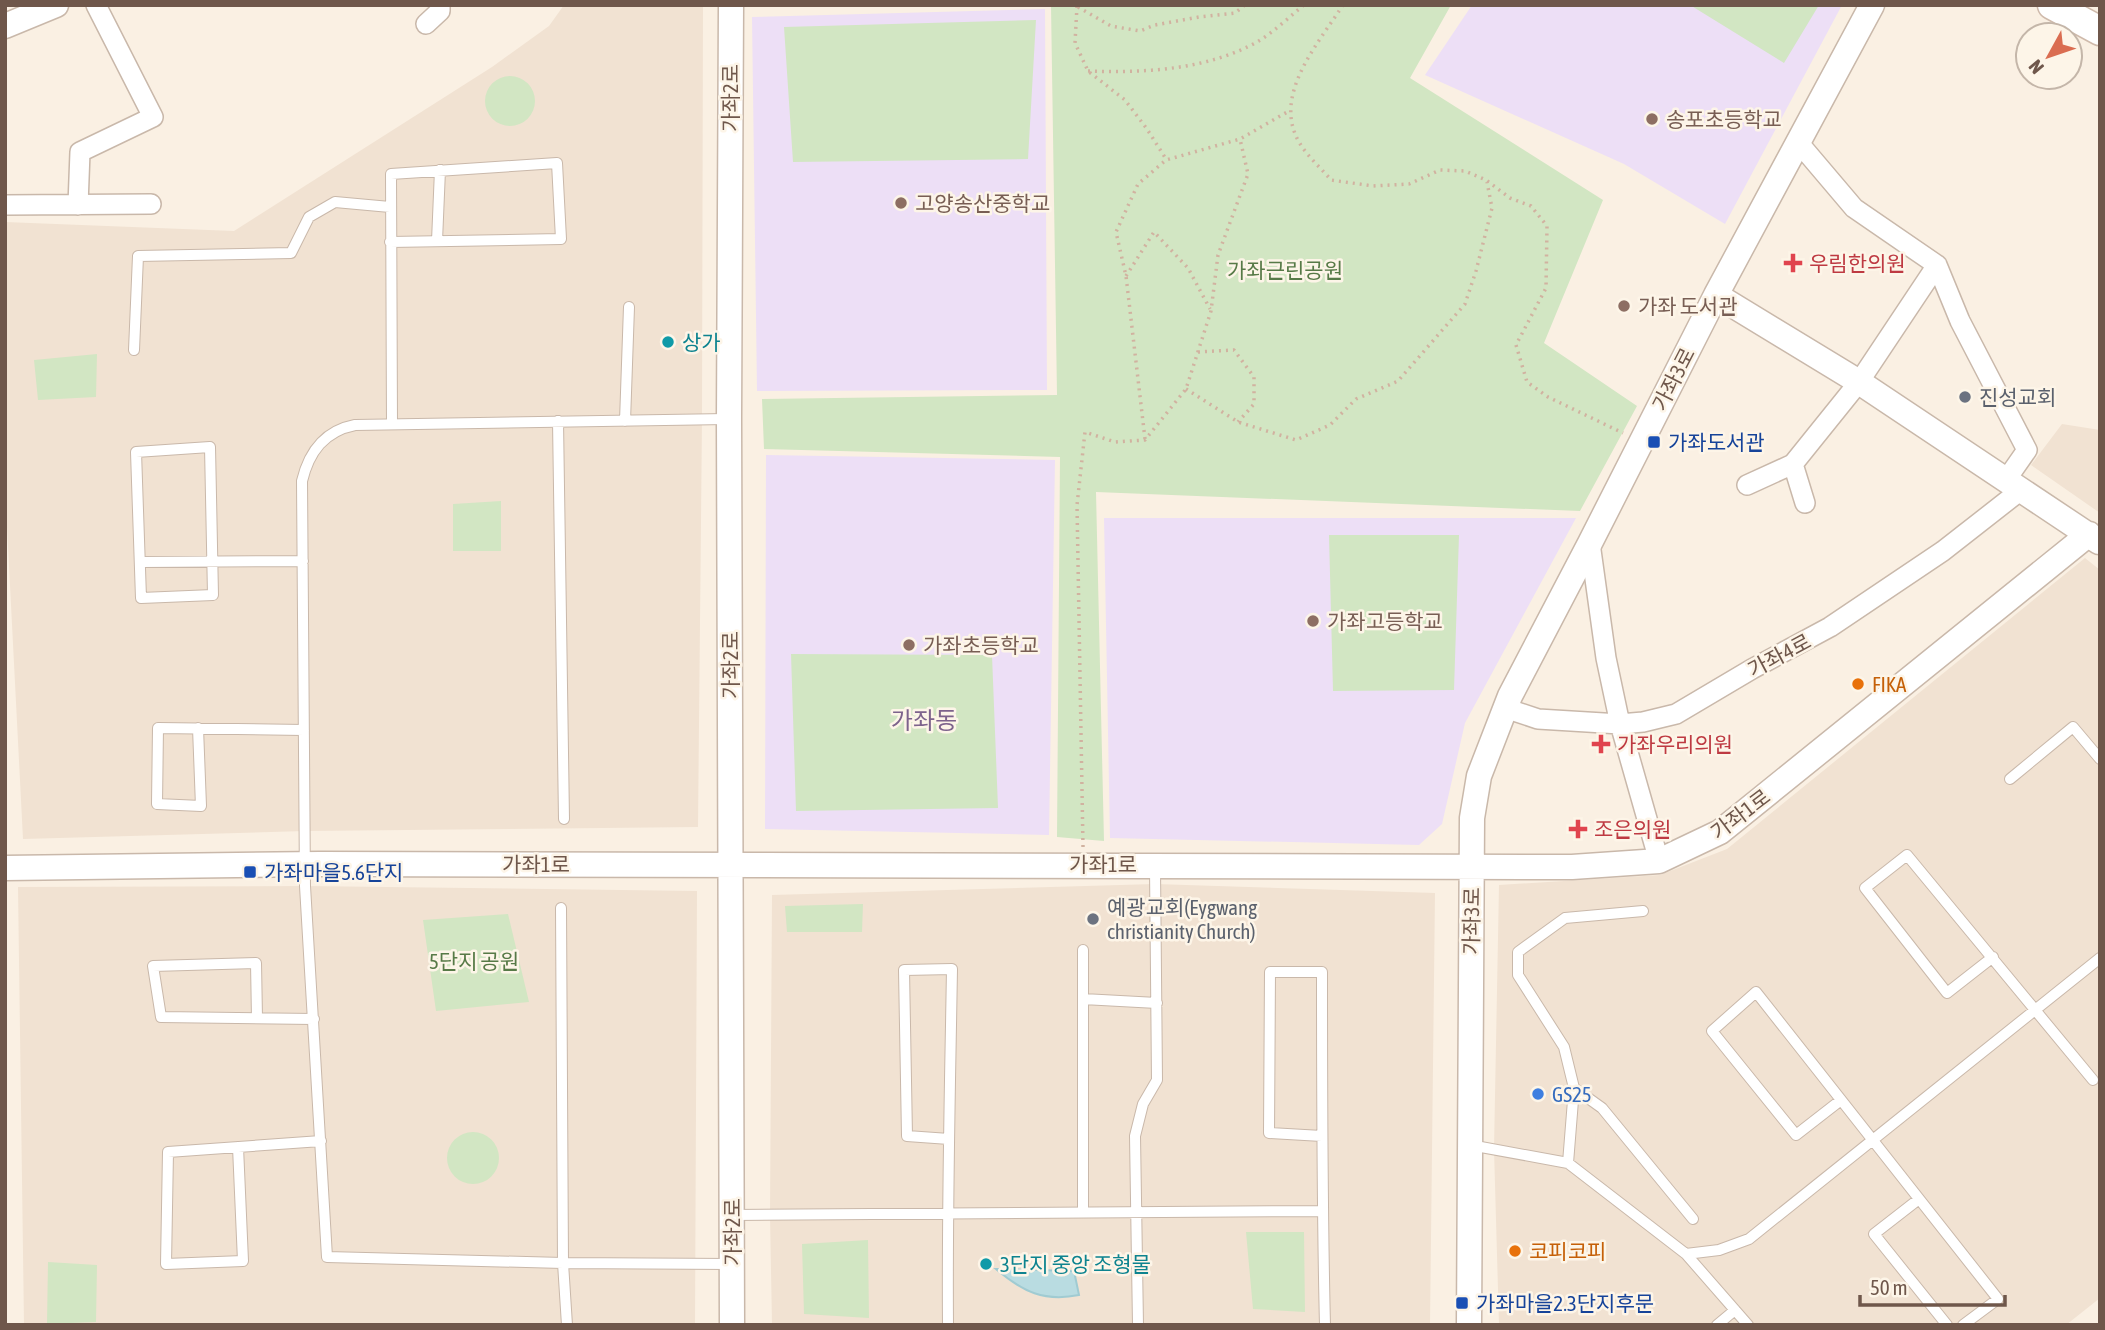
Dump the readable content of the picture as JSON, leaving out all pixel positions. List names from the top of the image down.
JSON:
{
  "streets": {
    "street": [
      "가좌2로",
      "가좌3로",
      "가좌4로",
      "가좌1로"
    ]
  },
  "crossings": [
    ["가좌2로", "가좌1로"],
    ["가좌3로", "가좌4로"],
    ["가좌3로", "가좌1로"]
  ],
  "districts": ["가좌동"],
  "parks": ["가좌근린공원", "5단지 공원"],
  "places": {
    "other": [
      "송포초등학교",
      "고양송산중학교",
      "가좌 도서관",
      "상가",
      "진성교회",
      "가좌고등학교",
      "가좌초등학교",
      "FIKA",
      "예광교회(Eygwang christianity Church)",
      "GS25",
      "코피코피",
      "3단지 중앙 조형물"
    ],
    "health": ["우림한의원", "가좌우리의원", "조은의원"],
    "transit": ["가좌도서관", "가좌마을5.6단지", "가좌마을2.3단지후문"]
  },
  "scale_bar": "50 m",
  "north": "bottom left"
}
